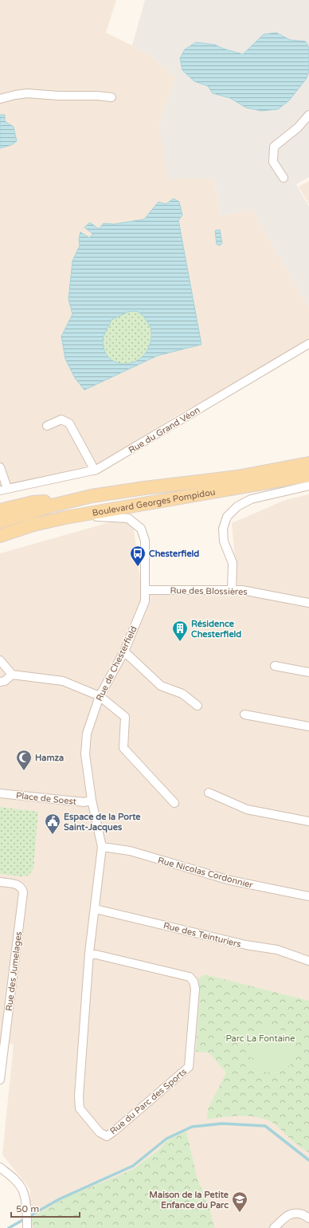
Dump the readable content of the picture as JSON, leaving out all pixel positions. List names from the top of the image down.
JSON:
{
  "streets": {
    "main road": ["Boulevard Georges Pompidou"],
    "street": [
      "Rue du Grand Véon",
      "Rue des Blossières",
      "Rue de Chesterfield",
      "Place de Soest",
      "Rue Nicolas Cordonnier",
      "Rue des Teinturiers",
      "Rue des Jumelages",
      "Rue du Parc des Sports"
    ]
  },
  "crossings": [
    ["Boulevard Georges Pompidou", "Rue de Chesterfield"],
    ["Rue des Blossières", "Rue de Chesterfield"],
    ["Rue de Chesterfield", "Place de Soest"],
    ["Rue de Chesterfield", "Rue Nicolas Cordonnier"],
    ["Rue de Chesterfield", "Rue des Teinturiers"],
    ["Rue de Chesterfield", "Rue du Parc des Sports"]
  ],
  "parks": ["Parc La Fontaine"],
  "places": {
    "bus stop": ["Chesterfield"],
    "building": ["Résidence Chesterfield"],
    "mosque": ["Hamza"],
    "public building": ["Espace de la Porte Saint-Jacques"],
    "school or university": ["Maison de la Petite Enfance du Parc"]
  },
  "scale_bar": "50 m"
}
